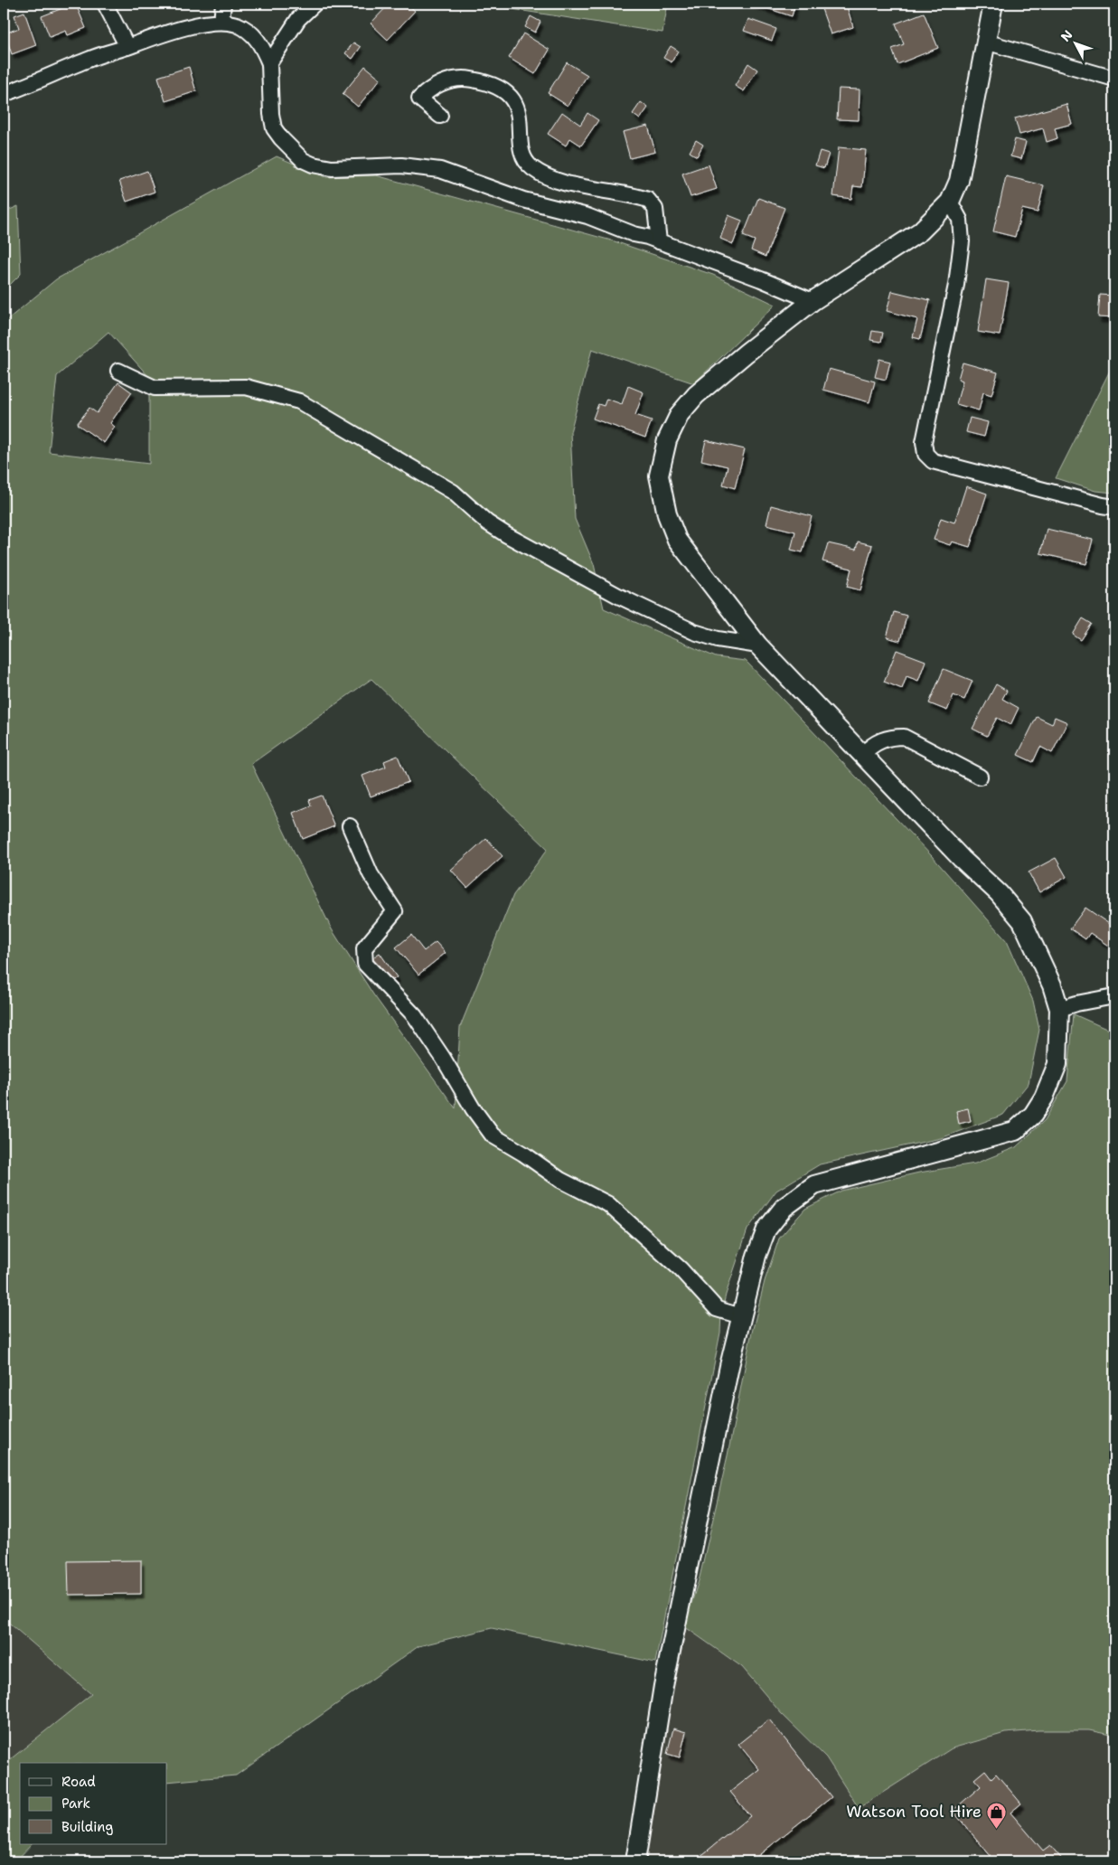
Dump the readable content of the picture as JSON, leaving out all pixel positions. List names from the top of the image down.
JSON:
{
  "places": {
    "shop": ["Watson Tool Hire"]
  },
  "legend": ["Road", "Park", "Building"],
  "north": "top left"
}
